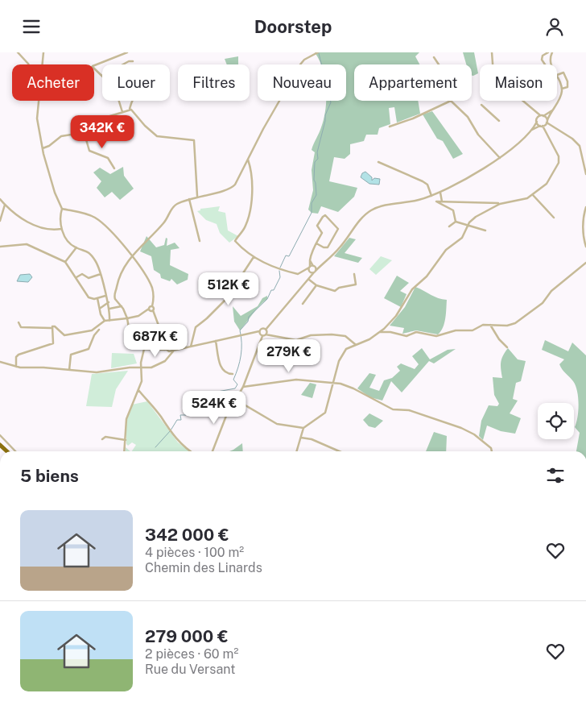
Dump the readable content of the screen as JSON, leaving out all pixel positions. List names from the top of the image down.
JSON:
{
  "page": {
    "header": "Doorstep",
    "chip": [
      "Acheter",
      "Louer",
      "Filtres",
      "Nouveau",
      "Appartement",
      "Maison"
    ],
    "price": [
      "342K €",
      "512K €",
      "687K €",
      "279K €",
      "524K €"
    ],
    "heading": "5 biens",
    "list": [
      {
        "name": "342 000 €",
        "note": "4 pièces · 100 m² · Chemin des Linards"
      },
      {
        "name": "279 000 €",
        "note": "2 pièces · 60 m² · Rue du Versant"
      }
    ]
  }
}
